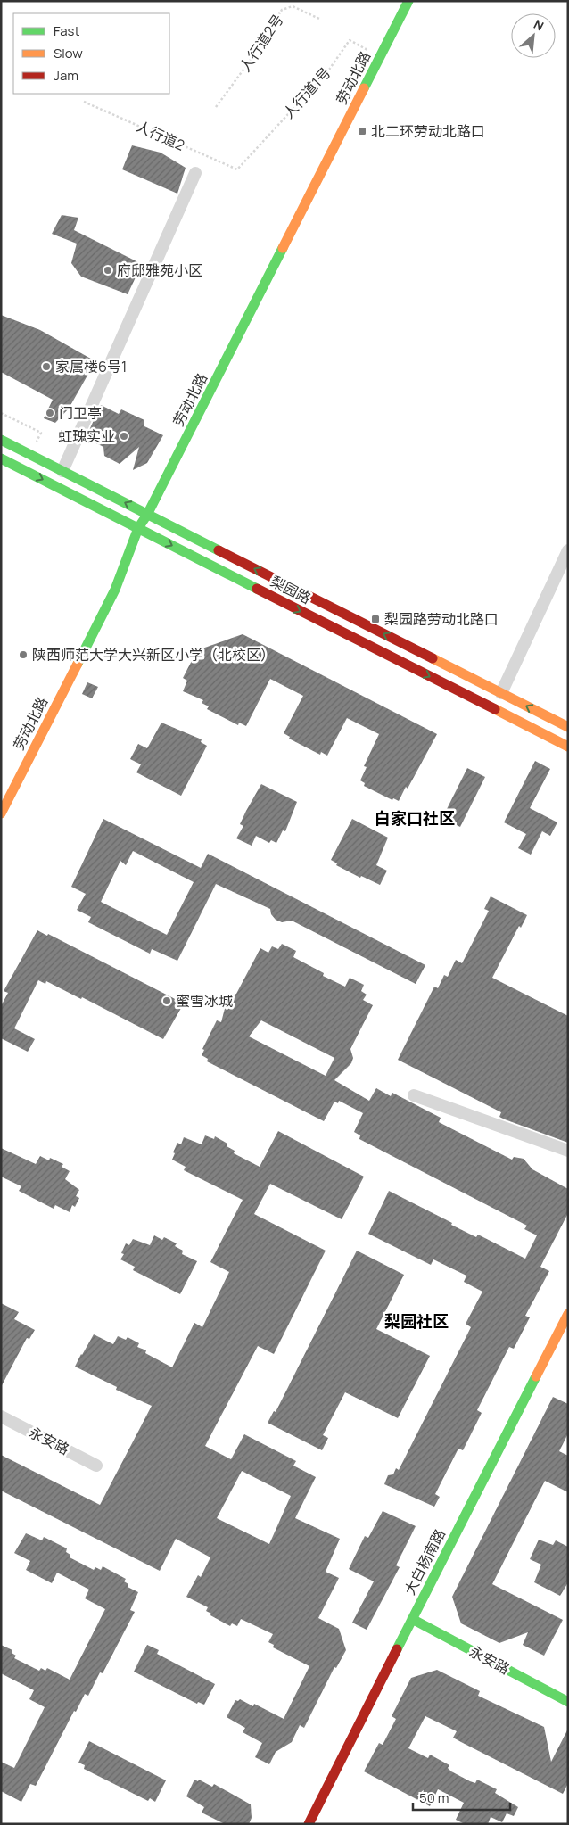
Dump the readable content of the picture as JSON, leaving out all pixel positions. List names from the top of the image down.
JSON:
{
  "streets": {
    "street": [
      "劳动北路",
      "梨园路",
      "永安路",
      "大白杨南路"
    ],
    "path": ["人行道2号", "人行道1号", "人行道2"]
  },
  "crossings": [
    ["劳动北路", "人行道1号"],
    ["劳动北路", "梨园路"],
    ["人行道1号", "人行道2"],
    ["永安路", "大白杨南路"]
  ],
  "districts": ["白家口社区", "梨园社区"],
  "places": {
    "transit": ["北二环劳动北路口", "梨园路劳动北路口"],
    "other": [
      "府邸雅苑小区",
      "家属楼6号1",
      "门卫亭",
      "虹瑰实业",
      "陕西师范大学大兴新区小学（北校区）",
      "蜜雪冰城"
    ]
  },
  "legend": ["Fast", "Slow", "Jam"],
  "scale_bar": "50 m",
  "north": "top right"
}
